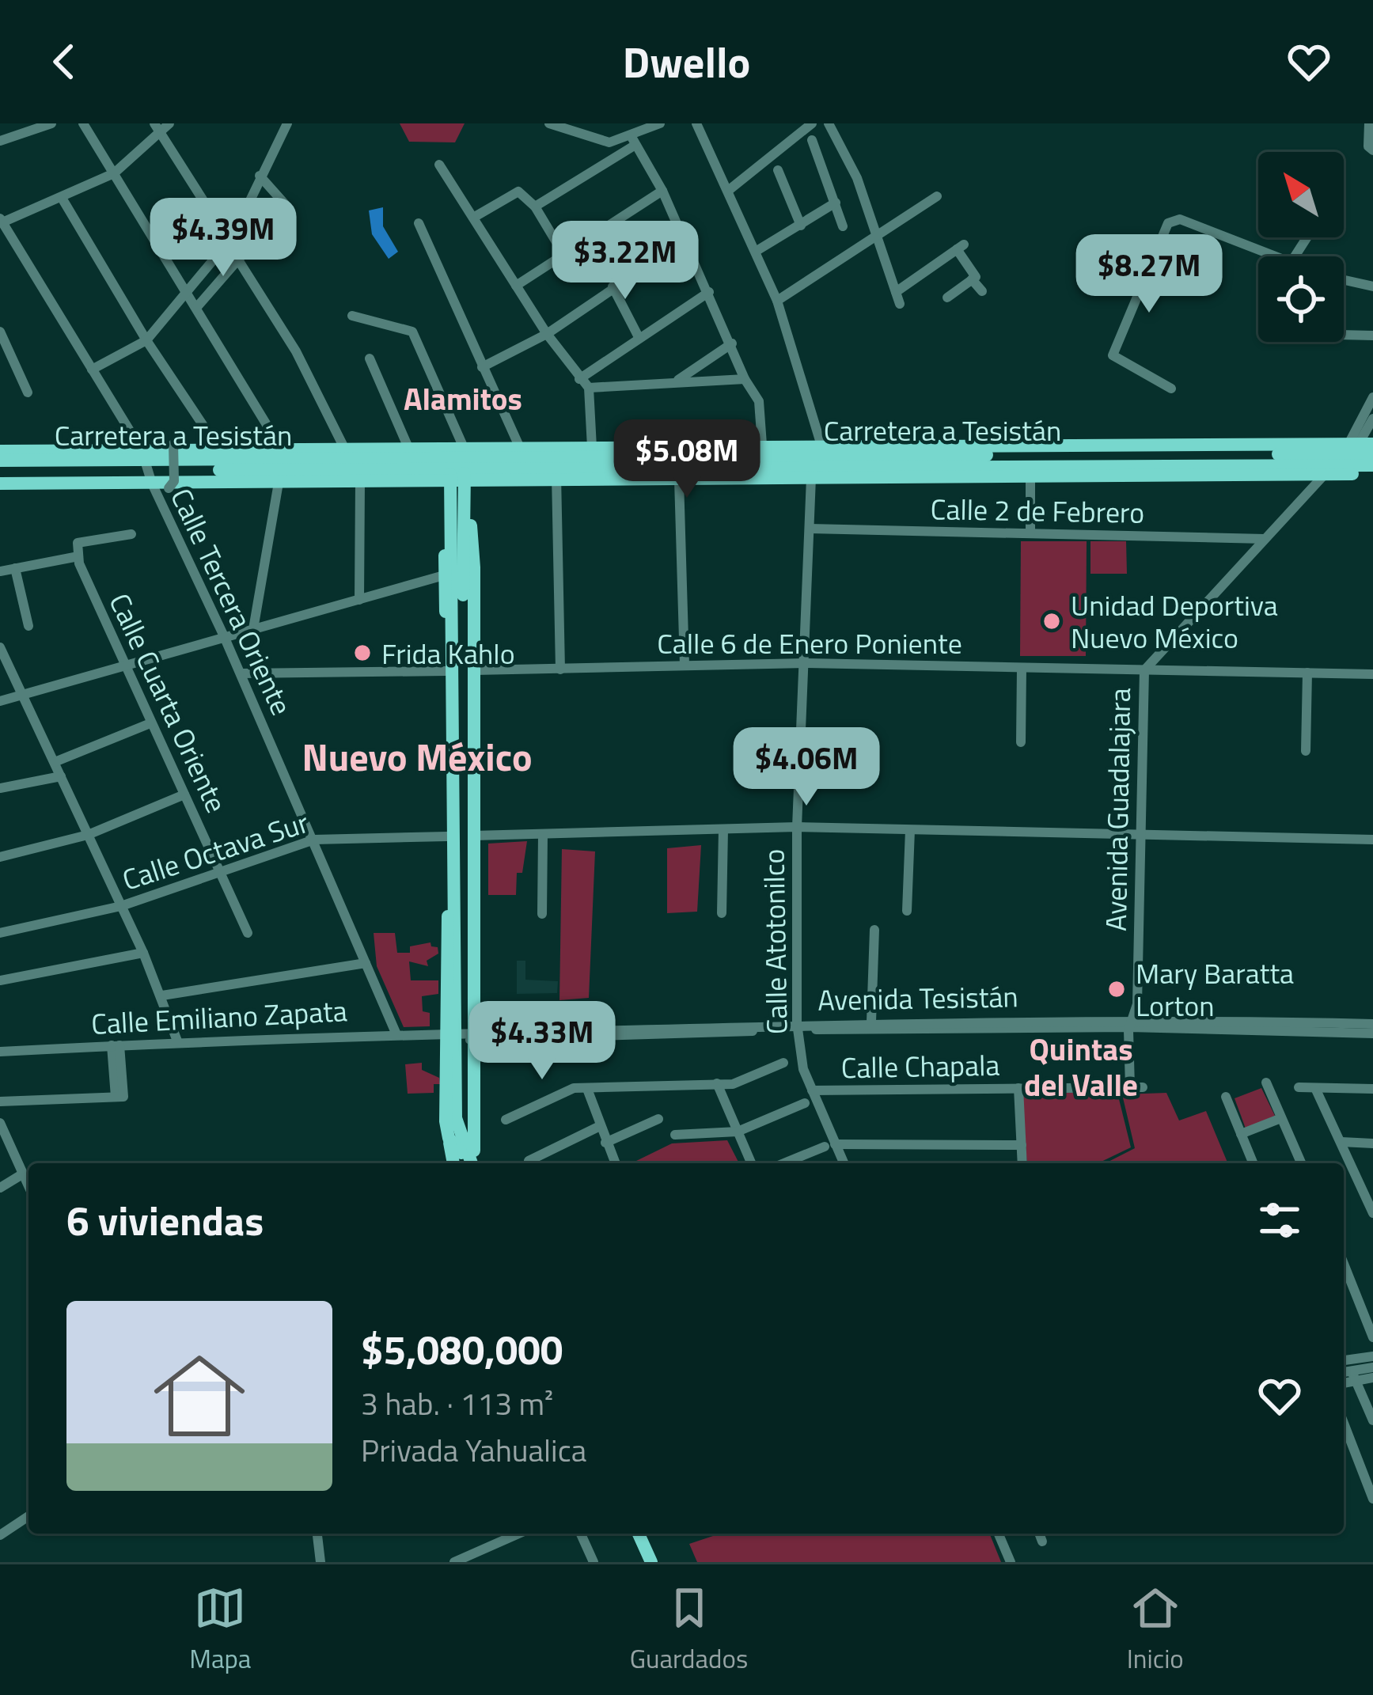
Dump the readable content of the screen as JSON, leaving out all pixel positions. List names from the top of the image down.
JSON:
{
  "streets": {
    "main road": ["Carretera a Tesistán"],
    "street": [
      "Calle 2 de Febrero",
      "Calle Tercera Oriente",
      "Calle 6 de Enero Poniente",
      "Calle Cuarta Oriente",
      "Avenida Guadalajara",
      "Calle Octava Sur",
      "Calle Atotonilco",
      "Avenida Tesistán",
      "Calle Emiliano Zapata",
      "Calle Chapala"
    ]
  },
  "crossings": [
    ["Carretera a Tesistán", "Calle Tercera Oriente"],
    ["Carretera a Tesistán", "Avenida Guadalajara"],
    ["Calle 2 de Febrero", "Avenida Guadalajara"],
    ["Calle 2 de Febrero", "Calle Atotonilco"],
    ["Calle Tercera Oriente", "Calle Octava Sur"],
    ["Calle Tercera Oriente", "Calle Emiliano Zapata"],
    ["Calle 6 de Enero Poniente", "Avenida Guadalajara"],
    ["Calle 6 de Enero Poniente", "Calle Atotonilco"],
    ["Calle Cuarta Oriente", "Calle Octava Sur"],
    ["Avenida Guadalajara", "Avenida Tesistán"],
    ["Avenida Guadalajara", "Calle Chapala"],
    ["Calle Atotonilco", "Avenida Tesistán"],
    ["Calle Atotonilco", "Calle Chapala"],
    ["Avenida Tesistán", "Calle Emiliano Zapata"]
  ],
  "districts": ["Alamitos", "Nuevo México", "Quintas del Valle"],
  "places": ["Unidad Deportiva Nuevo México", "Frida Kahlo", "Mary Baratta Lorton"],
  "north": "top left",
  "page": {
    "header": "Dwello",
    "price": [
      "$4.39M",
      "$3.22M",
      "$8.27M",
      "$5.08M",
      "$4.06M",
      "$4.33M"
    ],
    "heading": "6 viviendas",
    "list": [
      {
        "name": "$5,080,000",
        "note": "3 hab. · 113 m² · Privada Yahualica"
      }
    ],
    "tabs": ["Mapa", "Guardados", "Inicio"]
  }
}
